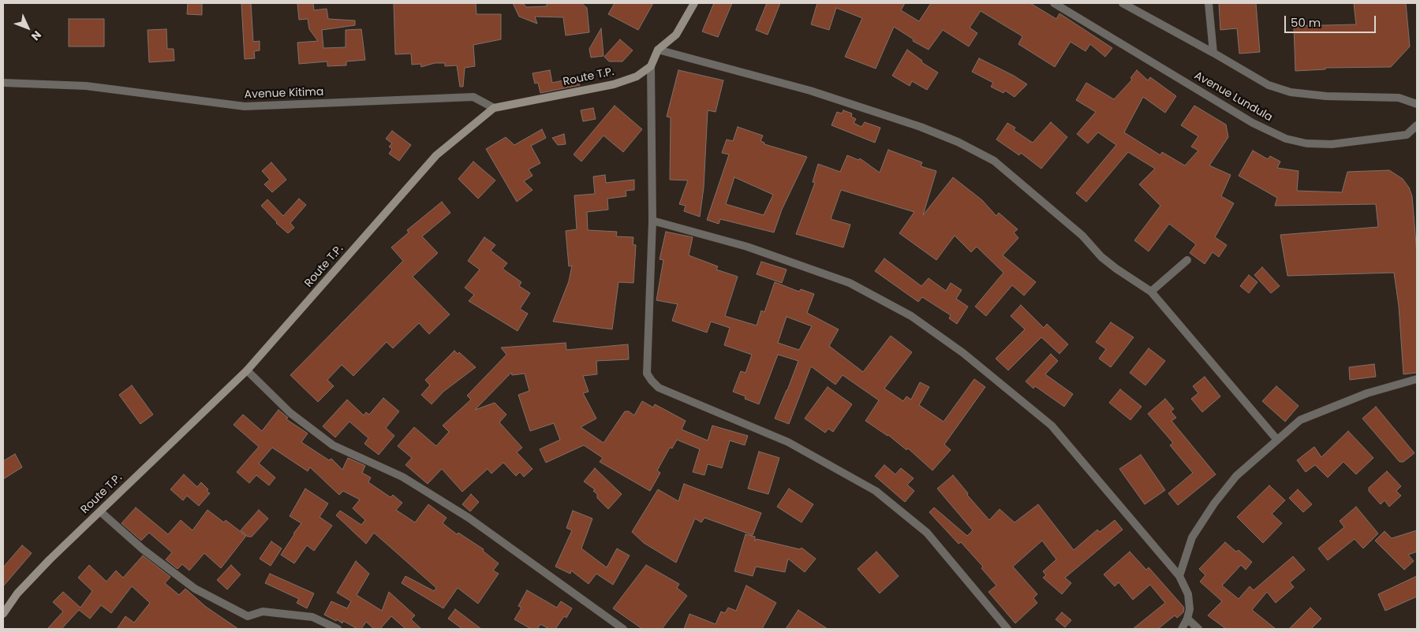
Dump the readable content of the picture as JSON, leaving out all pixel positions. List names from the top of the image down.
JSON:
{
  "streets": {
    "street": ["Route T.P.", "Avenue Kitima", "Avenue Lundula"]
  },
  "crossings": [
    ["Route T.P.", "Avenue Kitima"]
  ],
  "scale_bar": "50 m",
  "north": "bottom right"
}
